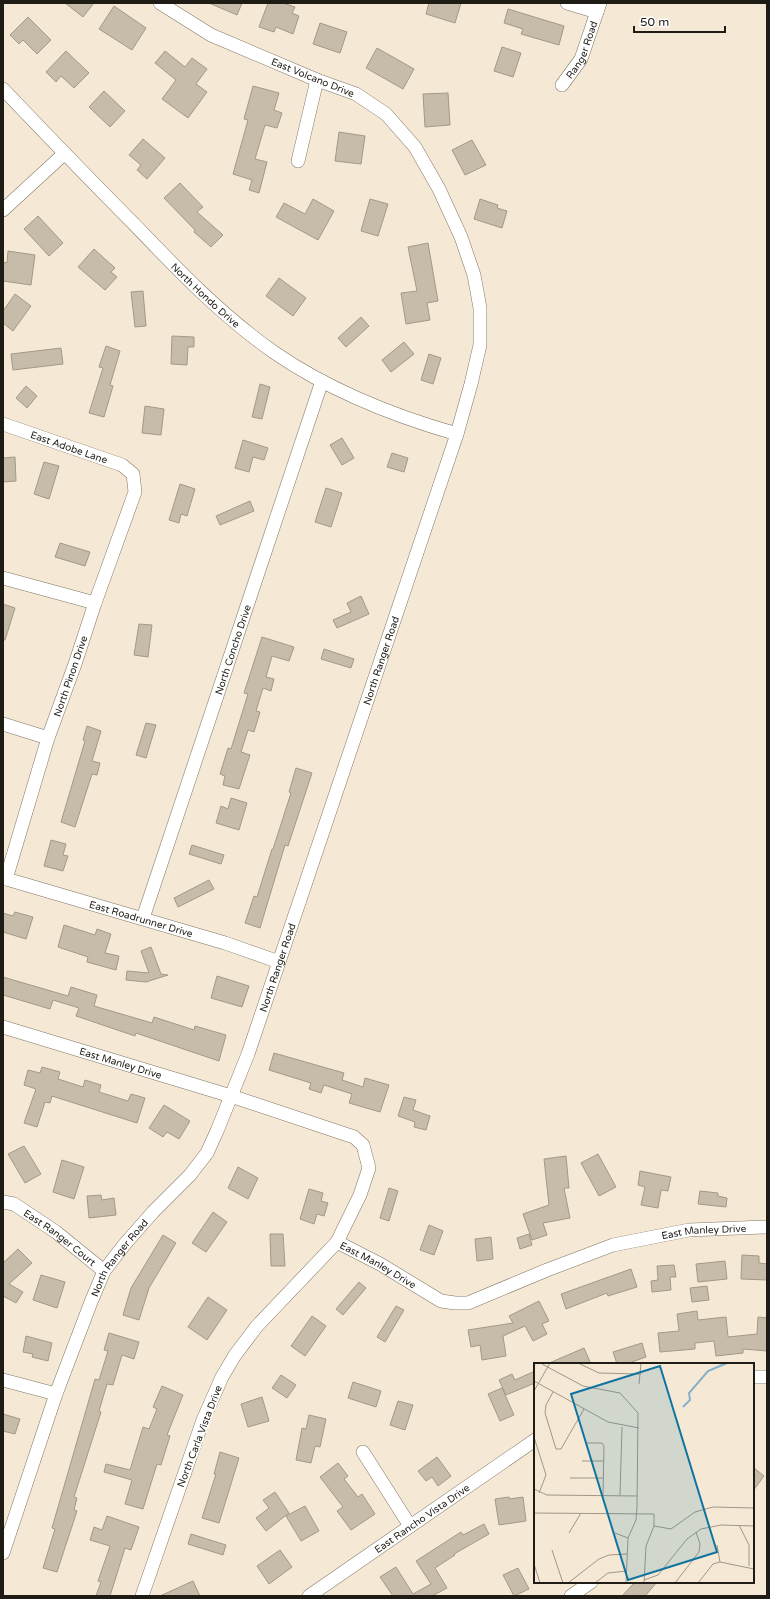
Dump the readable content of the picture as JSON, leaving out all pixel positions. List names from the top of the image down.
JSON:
{
  "streets": {
    "street": [
      "Ranger Road",
      "East Volcano Drive",
      "North Hondo Drive",
      "East Adobe Lane",
      "North Concho Drive",
      "North Ranger Road",
      "North Pinon Drive",
      "East Roadrunner Drive",
      "East Manley Drive",
      "East Ranger Court",
      "North Carla Vista Drive",
      "East Rancho Vista Drive"
    ]
  },
  "crossings": [
    ["East Volcano Drive", "North Ranger Road"],
    ["North Hondo Drive", "North Concho Drive"],
    ["North Hondo Drive", "North Ranger Road"],
    ["East Adobe Lane", "North Pinon Drive"],
    ["North Concho Drive", "East Roadrunner Drive"],
    ["North Ranger Road", "East Roadrunner Drive"],
    ["North Ranger Road", "East Manley Drive"],
    ["North Ranger Road", "East Ranger Court"],
    ["North Pinon Drive", "East Roadrunner Drive"],
    ["East Manley Drive", "North Carla Vista Drive"]
  ],
  "scale_bar": "50 m"
}
